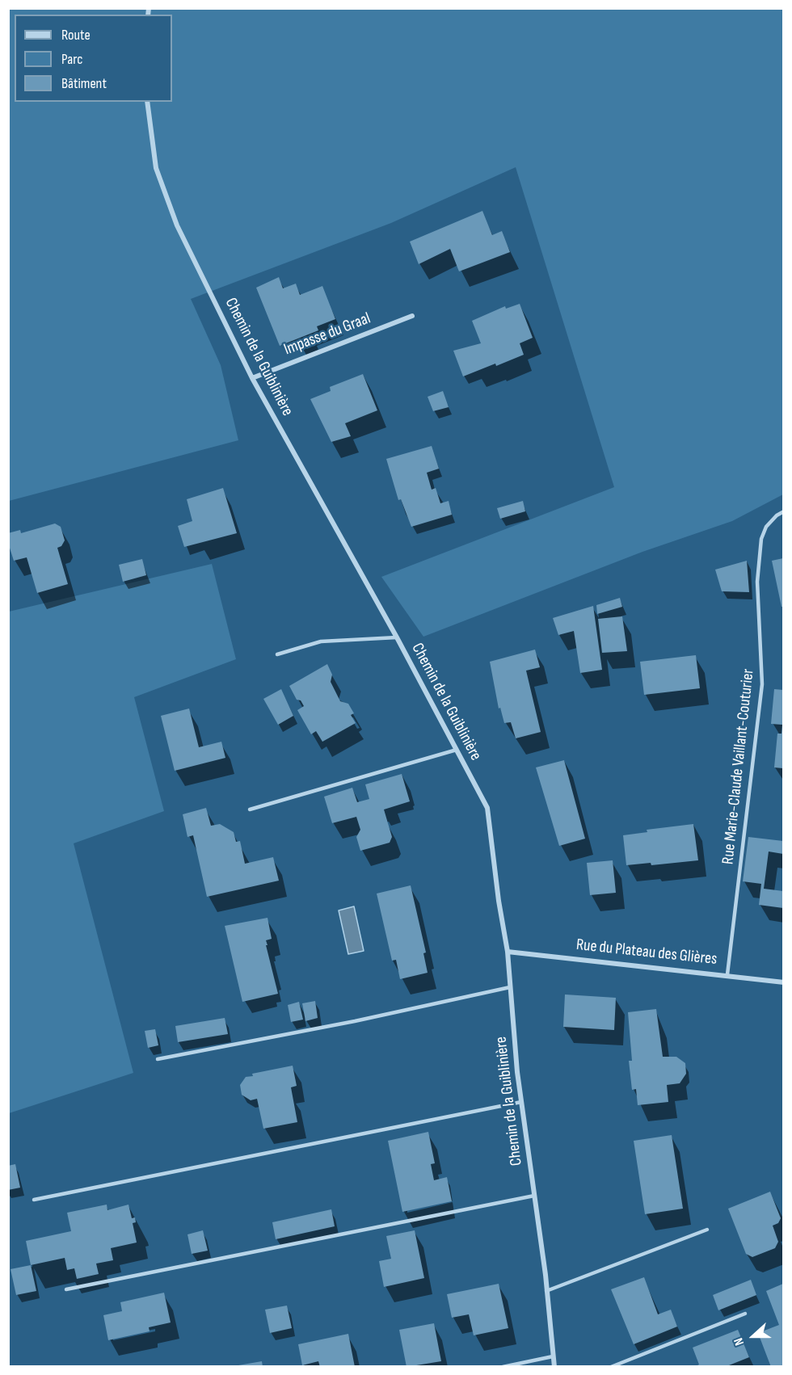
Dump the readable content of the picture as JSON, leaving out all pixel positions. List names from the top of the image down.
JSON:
{
  "streets": {
    "street": ["Impasse du Graal", "Chemin de la Guiblinière", "Rue du Plateau des Glières"],
    "lane": ["Rue Marie-Claude Vaillant-Couturier"]
  },
  "crossings": [
    ["Impasse du Graal", "Chemin de la Guiblinière"],
    ["Chemin de la Guiblinière", "Rue du Plateau des Glières"],
    ["Rue Marie-Claude Vaillant-Couturier", "Rue du Plateau des Glières"]
  ],
  "legend": ["Route", "Parc", "Bâtiment"],
  "north": "left"
}
